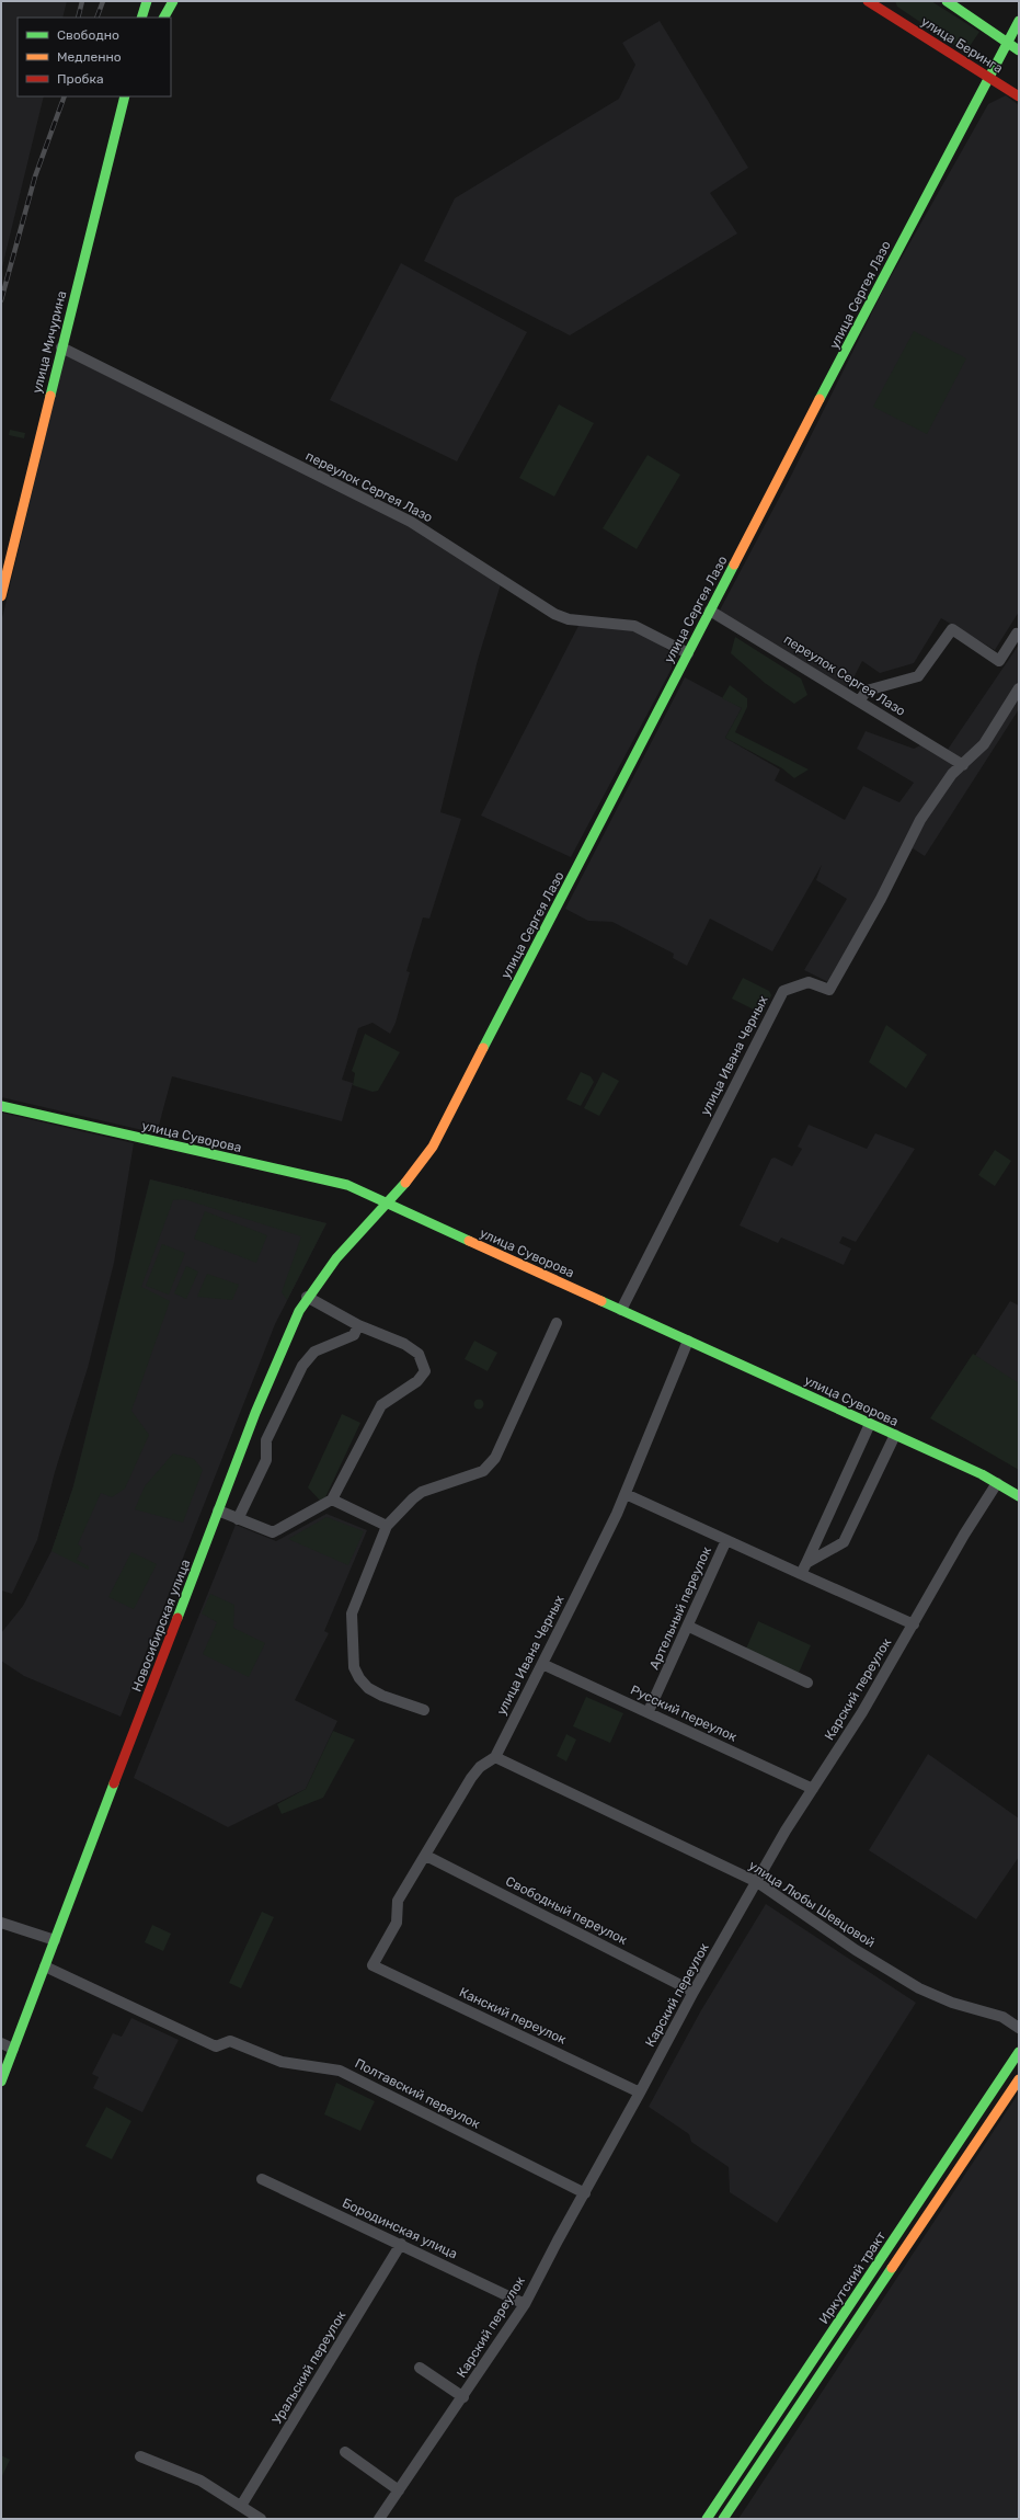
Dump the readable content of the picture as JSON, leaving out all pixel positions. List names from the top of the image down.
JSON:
{
  "streets": {
    "street": [
      "улица Беринга",
      "улица Сергея Лазо",
      "улица Мичурина",
      "переулок Сергея Лазо",
      "улица Ивана Черных",
      "улица Суворова",
      "Артельный переулок",
      "Новосибирская улица",
      "Карский переулок",
      "Русский переулок",
      "улица Любы Шевцовой",
      "Свободный переулок",
      "Канский переулок",
      "Полтавский переулок",
      "Бородинская улица",
      "Иркутский тракт",
      "Уральский переулок"
    ]
  },
  "crossings": [
    ["улица Беринга", "улица Сергея Лазо"],
    ["улица Сергея Лазо", "переулок Сергея Лазо"],
    ["улица Сергея Лазо", "улица Суворова"],
    ["улица Сергея Лазо", "Новосибирская улица"],
    ["улица Мичурина", "переулок Сергея Лазо"],
    ["переулок Сергея Лазо", "улица Ивана Черных"],
    ["улица Ивана Черных", "улица Суворова"],
    ["улица Ивана Черных", "Русский переулок"],
    ["улица Ивана Черных", "улица Любы Шевцовой"],
    ["улица Ивана Черных", "Свободный переулок"],
    ["улица Ивана Черных", "Канский переулок"],
    ["улица Суворова", "Новосибирская улица"],
    ["улица Суворова", "Карский переулок"],
    ["Артельный переулок", "Русский переулок"],
    ["Новосибирская улица", "Полтавский переулок"],
    ["Карский переулок", "Русский переулок"],
    ["Карский переулок", "улица Любы Шевцовой"],
    ["Карский переулок", "Свободный переулок"],
    ["Карский переулок", "Канский переулок"],
    ["Карский переулок", "Полтавский переулок"],
    ["Карский переулок", "Бородинская улица"],
    ["Бородинская улица", "Уральский переулок"]
  ],
  "legend": ["Свободно", "Медленно", "Пробка"]
}
